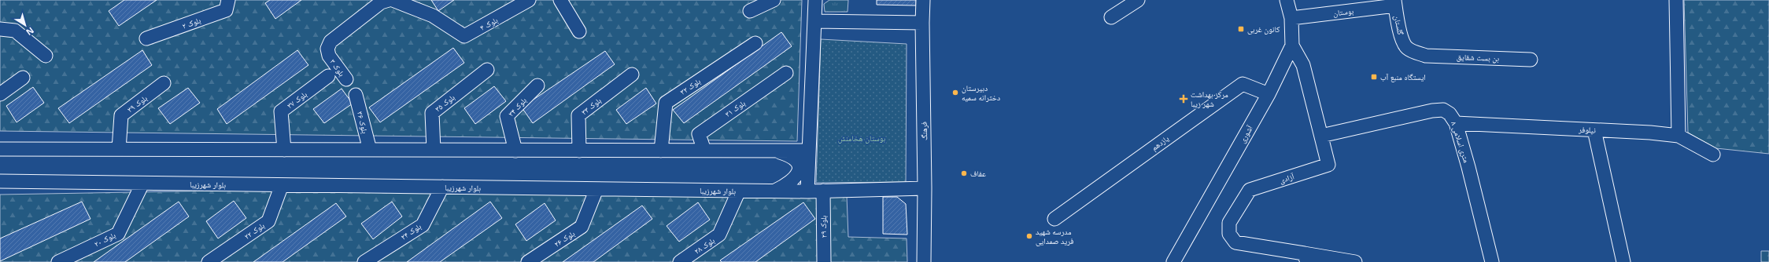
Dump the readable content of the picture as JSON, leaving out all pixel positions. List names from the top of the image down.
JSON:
{
  "streets": {
    "street": [
      "بوستان",
      "بلوک ۲",
      "بلوک ۴",
      "گلستان",
      "بن بست شقایق",
      "بلوک ۳",
      "بلوک ۳۲",
      "بلوک ۳۷",
      "بلوک ۳۵",
      "بلوک ۳۹",
      "بلوک ۳۳",
      "بلوک ۳۴",
      "بلوک ۳۱",
      "بلوک ۳۶",
      "نیلوفر",
      "فرهنگ",
      "آشوری",
      "۸ متری اسلامی",
      "یازدهم",
      "آزادی",
      "بلوار شهرزیبا",
      "بلوک ۲۹",
      "بلوک ۲۲",
      "بلوک ۲۴",
      "بلوک ۲۶",
      "بلوک ۲۰",
      "بلوک ۲۸"
    ]
  },
  "crossings": [
    ["بوستان", "گلستان"],
    ["بوستان", "آشوری"],
    ["گلستان", "بن بست شقایق"],
    ["نیلوفر", "۸ متری اسلامی"],
    ["فرهنگ", "بلوار شهرزیبا"],
    ["آشوری", "یازدهم"],
    ["آشوری", "آزادی"],
    ["۸ متری اسلامی", "آزادی"],
    ["بلوار شهرزیبا", "بلوک ۲۹"],
    ["بلوار شهرزیبا", "بلوک ۲۲"],
    ["بلوار شهرزیبا", "بلوک ۲۴"],
    ["بلوار شهرزیبا", "بلوک ۲۶"],
    ["بلوار شهرزیبا", "بلوک ۲۰"],
    ["بلوار شهرزیبا", "بلوک ۲۸"]
  ],
  "parks": ["بوستان هخامنش"],
  "places": {
    "transit": ["کانون غربی", "ایستگاه منبع آب"],
    "other": ["دبیرستان دخترانه سمیه", "عفاف", "مدرسه شهید فرید صمدایی"],
    "health": ["مرکز بهداشت شهر زیبا"]
  },
  "north": "bottom right"
}
